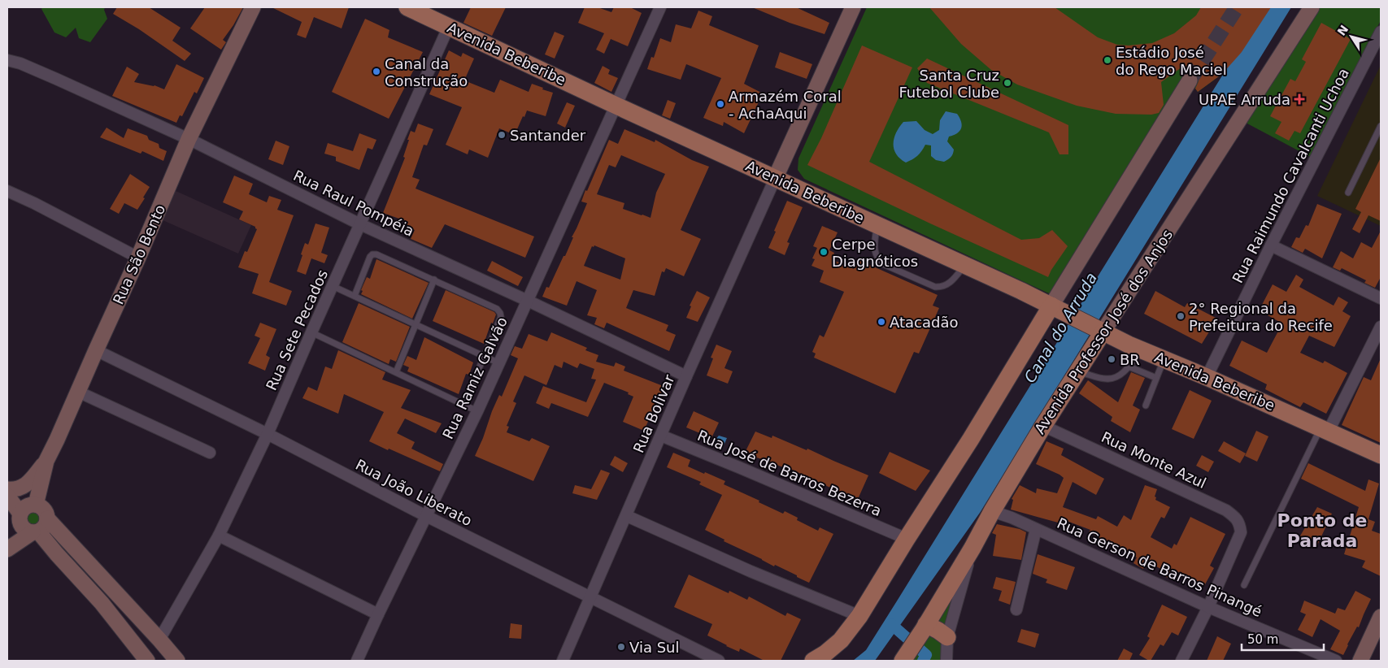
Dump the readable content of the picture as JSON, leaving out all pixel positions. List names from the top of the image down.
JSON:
{
  "streets": {
    "main road": ["Avenida Beberibe", "Rua São Bento", "Avenida Professor José dos Anjos"],
    "street": [
      "Rua Raimundo Cavalcanti Uchoa",
      "Rua Raul Pompéia",
      "Rua Sete Pecados",
      "Rua Ramiz Galvão",
      "Rua Bolivar",
      "Rua Monte Azul",
      "Rua José de Barros Bezerra",
      "Rua João Liberato",
      "Rua Gerson de Barros Pinangé"
    ]
  },
  "crossings": [
    ["Avenida Beberibe", "Rua Raimundo Cavalcanti Uchoa"],
    ["Avenida Beberibe", "Rua Sete Pecados"],
    ["Avenida Beberibe", "Avenida Professor José dos Anjos"],
    ["Avenida Beberibe", "Rua Ramiz Galvão"],
    ["Avenida Beberibe", "Rua Bolivar"],
    ["Rua Raul Pompéia", "Rua São Bento"],
    ["Rua Raul Pompéia", "Rua Sete Pecados"],
    ["Rua Raul Pompéia", "Rua Ramiz Galvão"],
    ["Rua Raul Pompéia", "Rua Bolivar"],
    ["Rua São Bento", "Rua João Liberato"],
    ["Rua Sete Pecados", "Rua João Liberato"],
    ["Avenida Professor José dos Anjos", "Rua Monte Azul"],
    ["Avenida Professor José dos Anjos", "Rua Gerson de Barros Pinangé"],
    ["Rua Ramiz Galvão", "Rua João Liberato"],
    ["Rua Bolivar", "Rua José de Barros Bezerra"],
    ["Rua Bolivar", "Rua João Liberato"],
    ["Rua Monte Azul", "Rua Gerson de Barros Pinangé"]
  ],
  "districts": ["Ponto de Parada"],
  "water": ["Canal do Arruda"],
  "places": {
    "other": [
      "Estádio José do Rego Maciel",
      "Canal da Construção",
      "Santa Cruz Futebol Clube",
      "Armazém Coral - AchaAqui",
      "Santander",
      "Cerpe Diagnóticos",
      "2° Regional da Prefeitura do Recife",
      "Atacadão",
      "BR",
      "Via Sul"
    ],
    "health": ["UPAE Arruda"]
  },
  "scale_bar": "50 m",
  "north": "top left"
}
